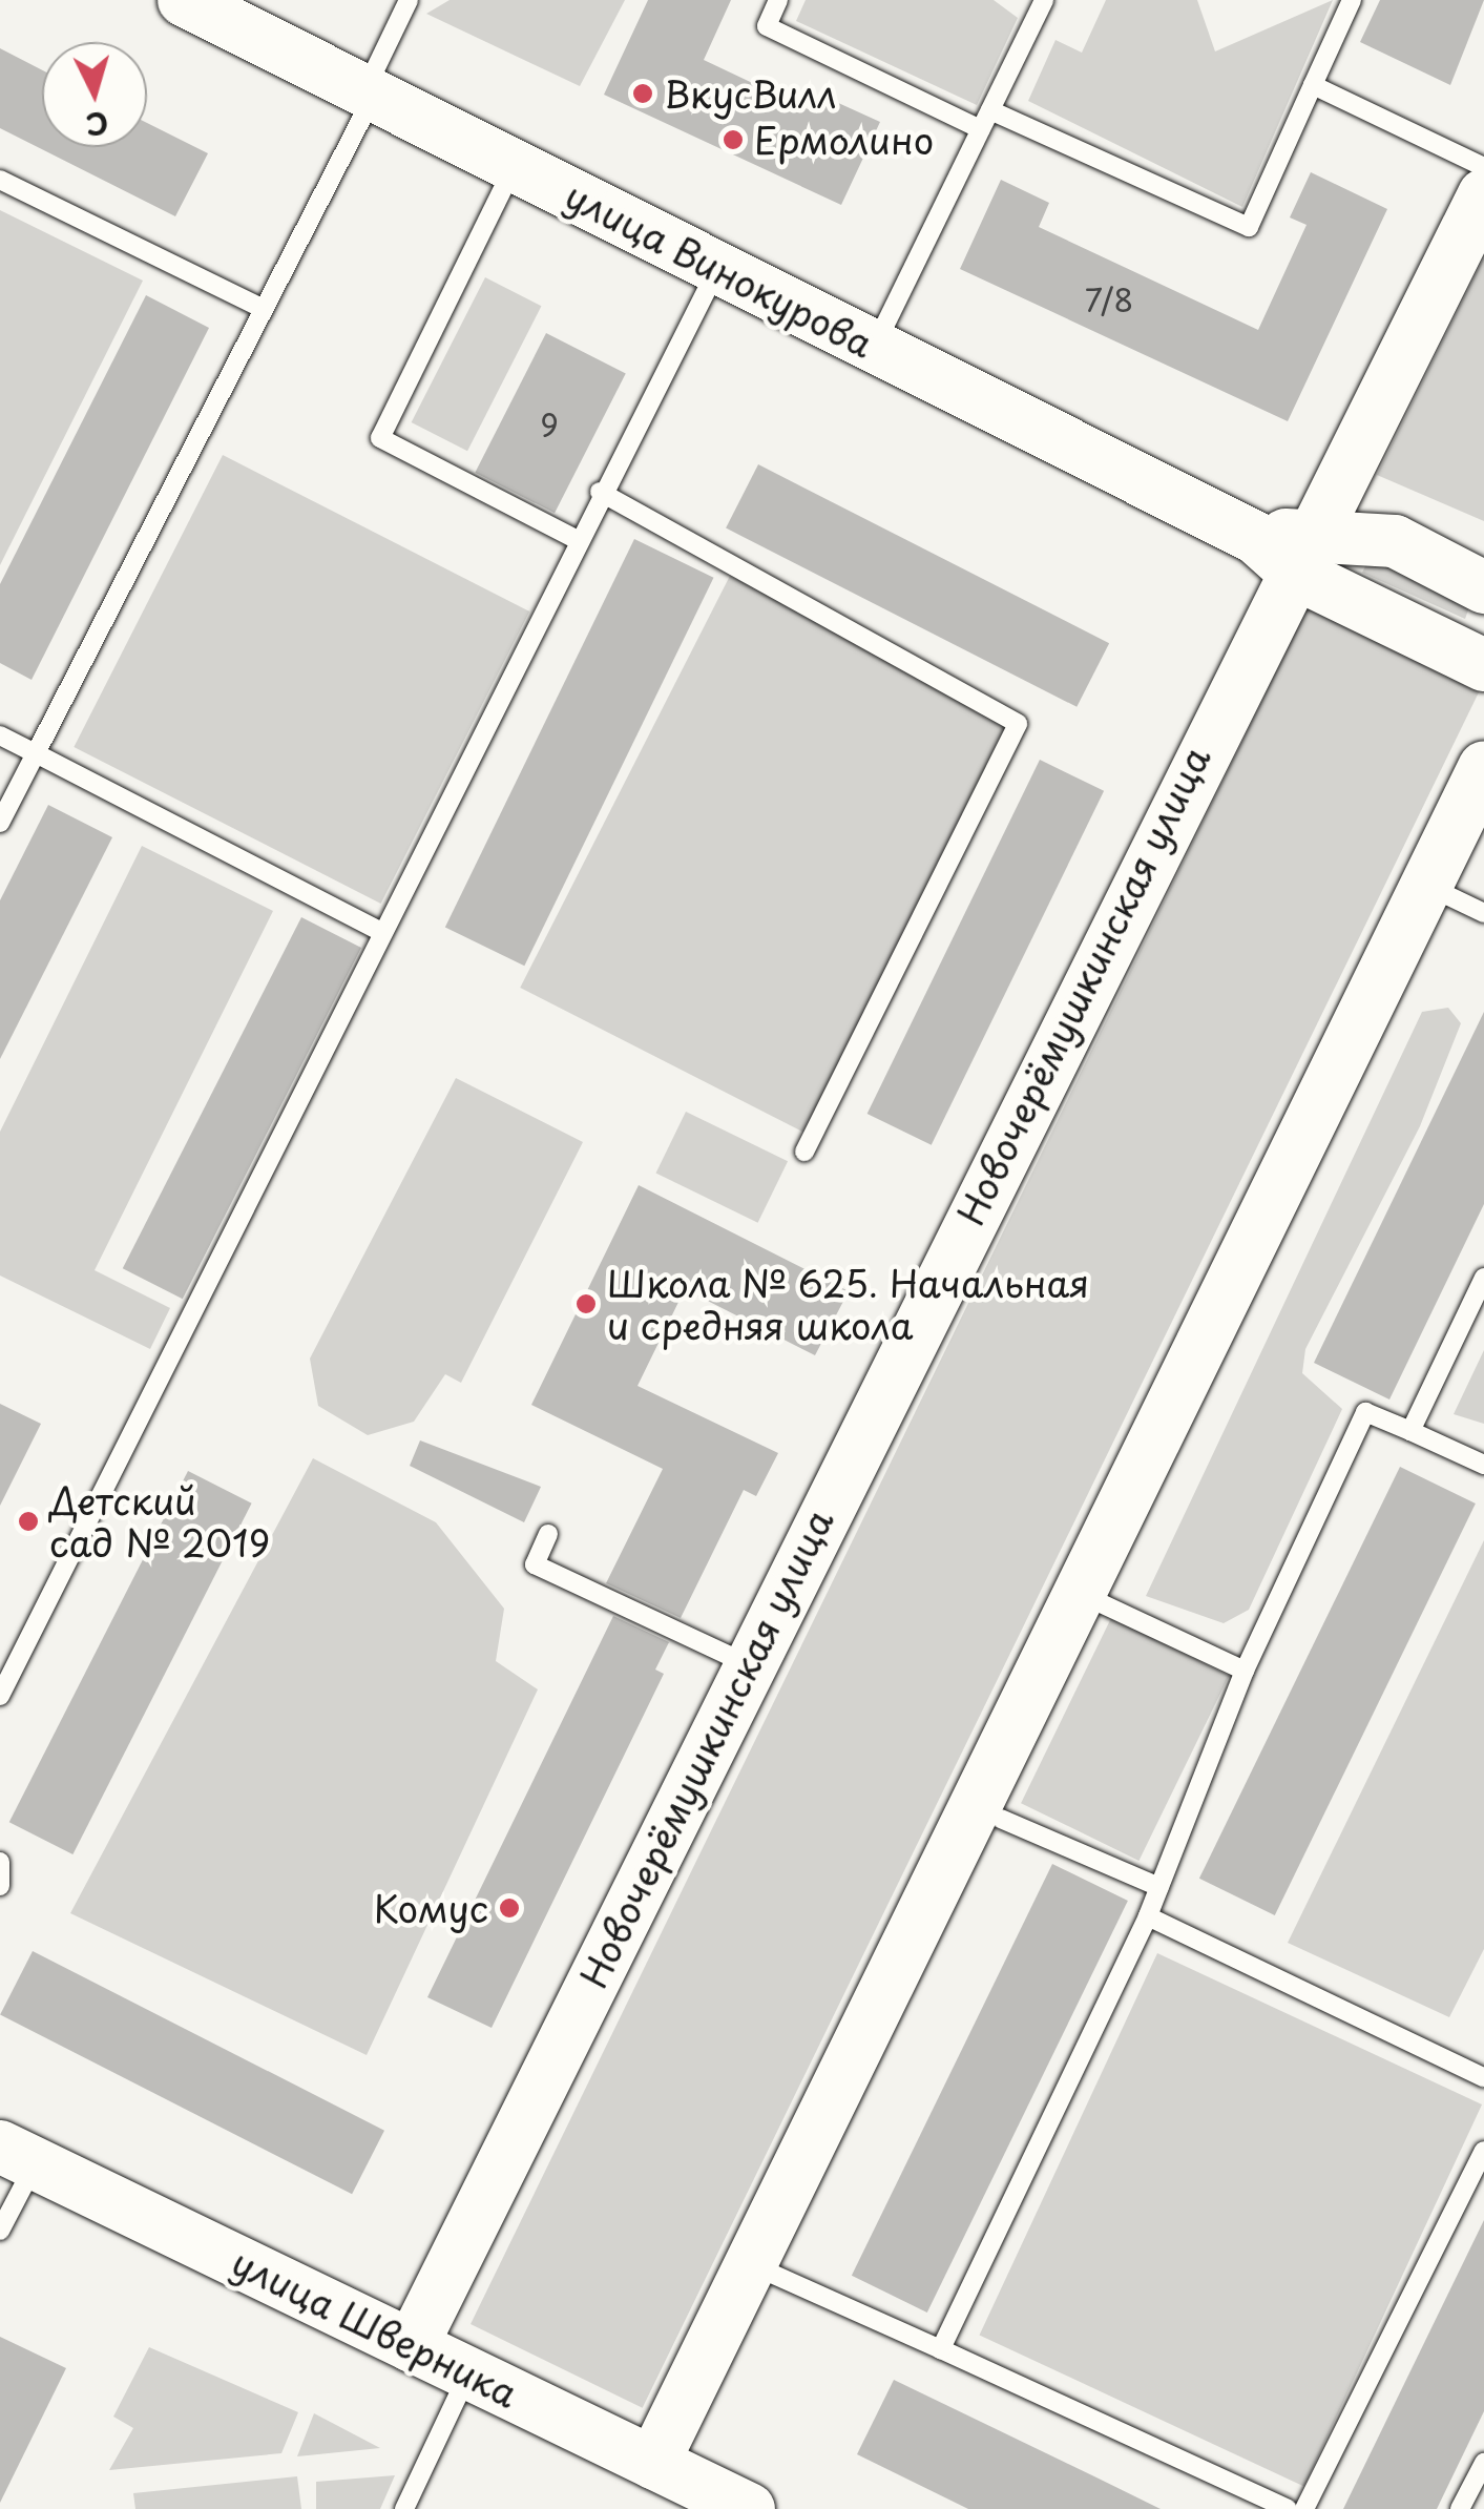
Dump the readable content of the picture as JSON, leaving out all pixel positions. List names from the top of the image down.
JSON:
{
  "streets": {
    "street": ["улица Винокурова", "Новочерёмушкинская улица", "улица Шверника"]
  },
  "crossings": [
    ["улица Винокурова", "Новочерёмушкинская улица"],
    ["Новочерёмушкинская улица", "улица Шверника"]
  ],
  "places": [
    "ВкусВилл",
    "Ермолино",
    "Школа № 625. Начальная и средняя школа",
    "Детский сад № 2019",
    "Комус"
  ],
  "house_numbers": ["7/8", "9"],
  "north": "bottom"
}
